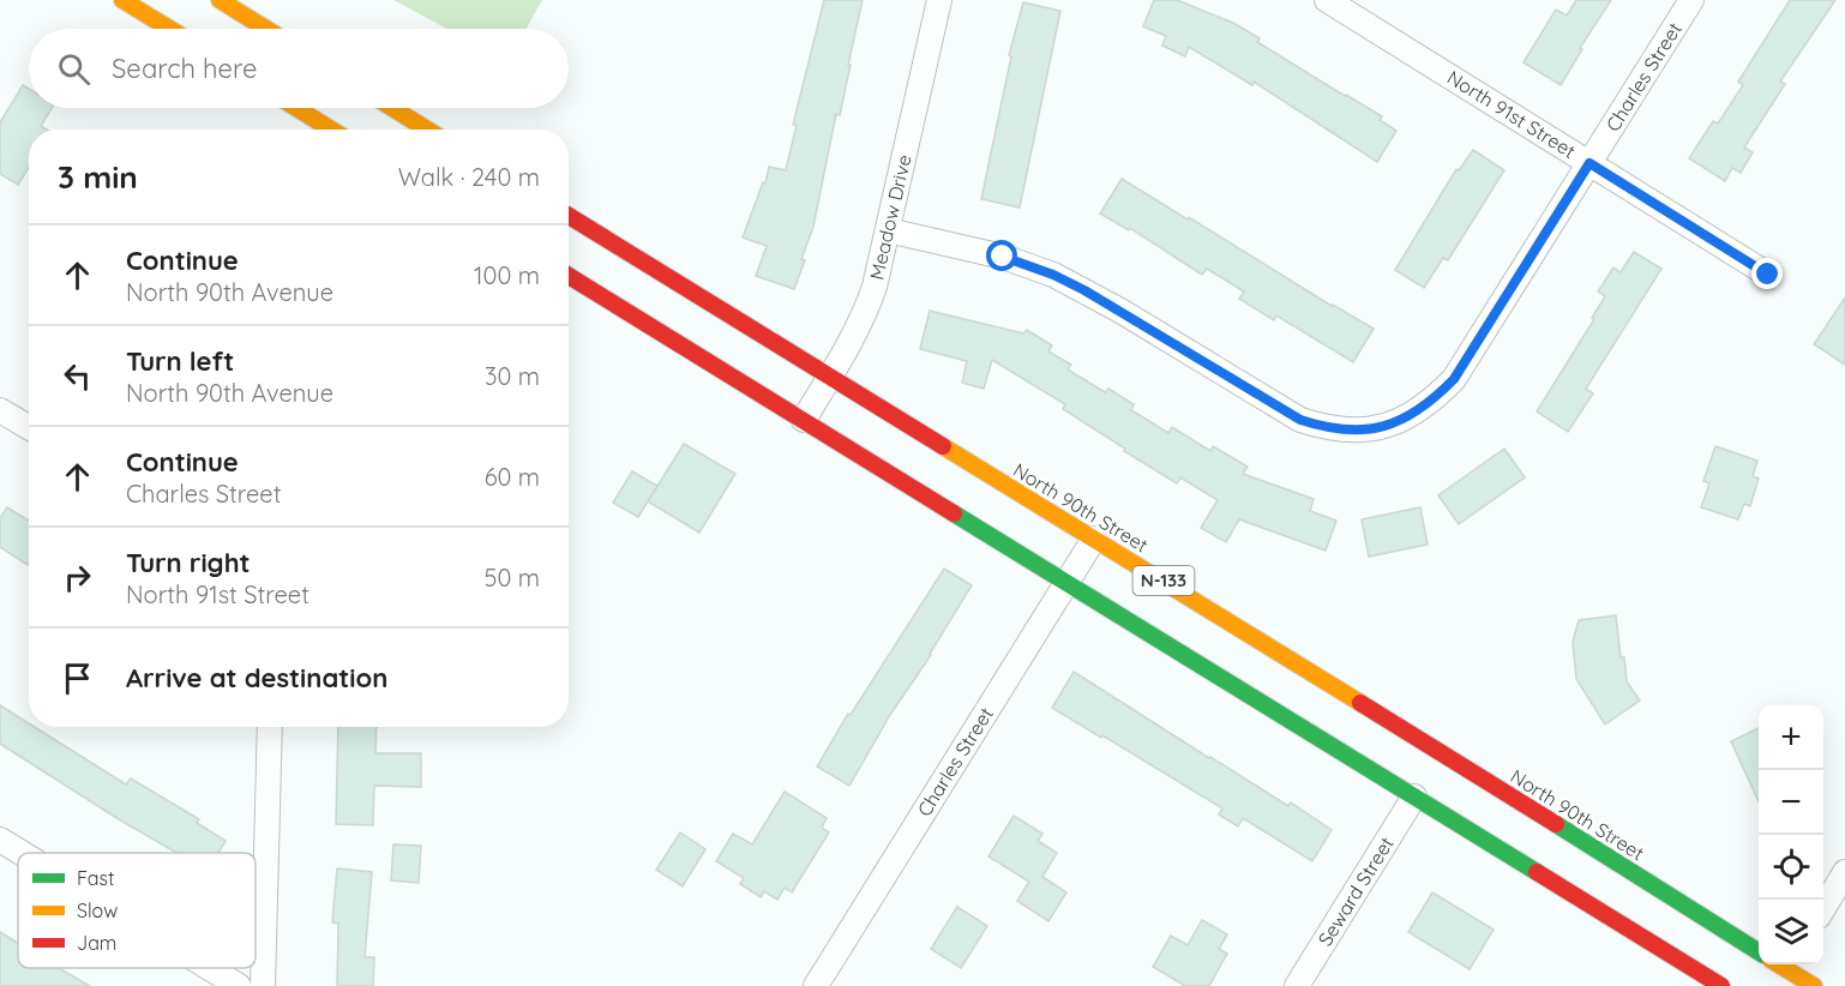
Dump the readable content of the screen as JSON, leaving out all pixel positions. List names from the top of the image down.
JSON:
{
  "streets": {
    "main road": ["North 90th Street", "N-133"],
    "street": [
      "Charles Street",
      "North 91st Street",
      "Meadow Drive",
      "Seward Street"
    ]
  },
  "crossings": [
    ["Charles Street", "North 91st Street"],
    ["Charles Street", "Meadow Drive"],
    ["Charles Street", "North 90th Street"],
    ["Charles Street", "N-133"],
    ["Meadow Drive", "North 90th Street"],
    ["Meadow Drive", "N-133"],
    ["N-133", "Seward Street"]
  ],
  "legend": ["Fast", "Slow", "Jam"],
  "page": {
    "search": "Search here",
    "heading": ["3 min", "Walk · 240 m"],
    "list": [
      ["Continue", "North 90th Avenue", "100 m"],
      ["Turn left", "North 90th Avenue", "30 m"],
      ["Continue", "Charles Street", "60 m"],
      ["Turn right", "North 91st Street", "50 m"],
      "Arrive at destination"
    ],
    "map_buttons": ["+", "−"]
  }
}
